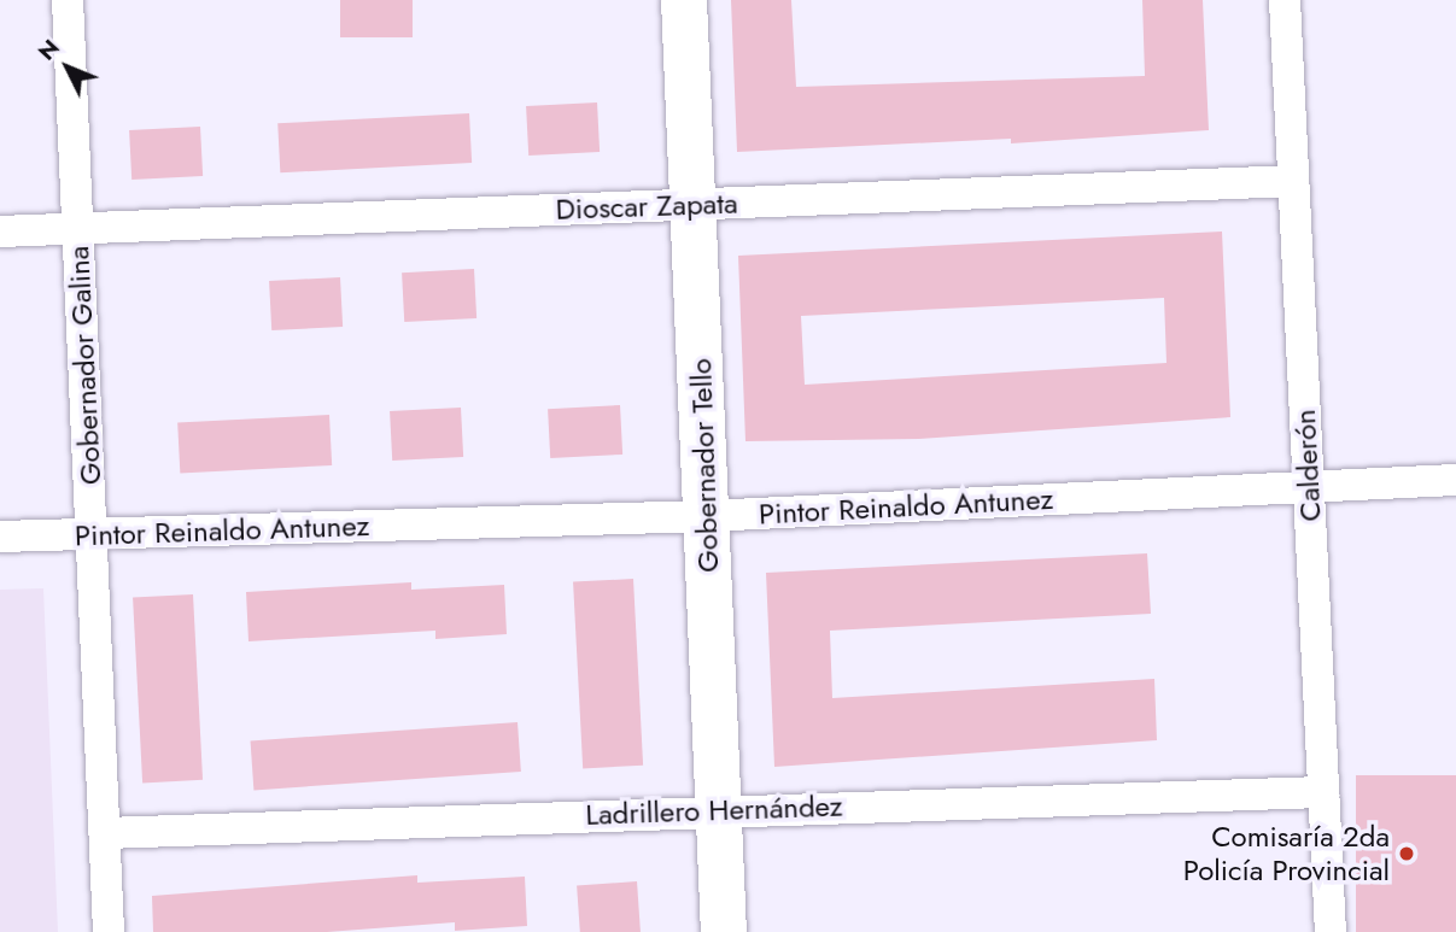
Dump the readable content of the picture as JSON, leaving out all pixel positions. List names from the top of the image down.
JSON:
{
  "streets": {
    "street": [
      "Dioscar Zapata",
      "Gobernador Galina",
      "Gobernador Tello",
      "Calderón",
      "Pintor Reinaldo Antunez",
      "Ladrillero Hernández"
    ]
  },
  "crossings": [
    ["Dioscar Zapata", "Gobernador Galina"],
    ["Dioscar Zapata", "Gobernador Tello"],
    ["Dioscar Zapata", "Calderón"],
    ["Gobernador Galina", "Pintor Reinaldo Antunez"],
    ["Gobernador Galina", "Ladrillero Hernández"],
    ["Gobernador Tello", "Pintor Reinaldo Antunez"],
    ["Gobernador Tello", "Ladrillero Hernández"],
    ["Calderón", "Pintor Reinaldo Antunez"],
    ["Calderón", "Ladrillero Hernández"]
  ],
  "places": ["Comisaría 2da Policía Provincial"],
  "north": "top left"
}
